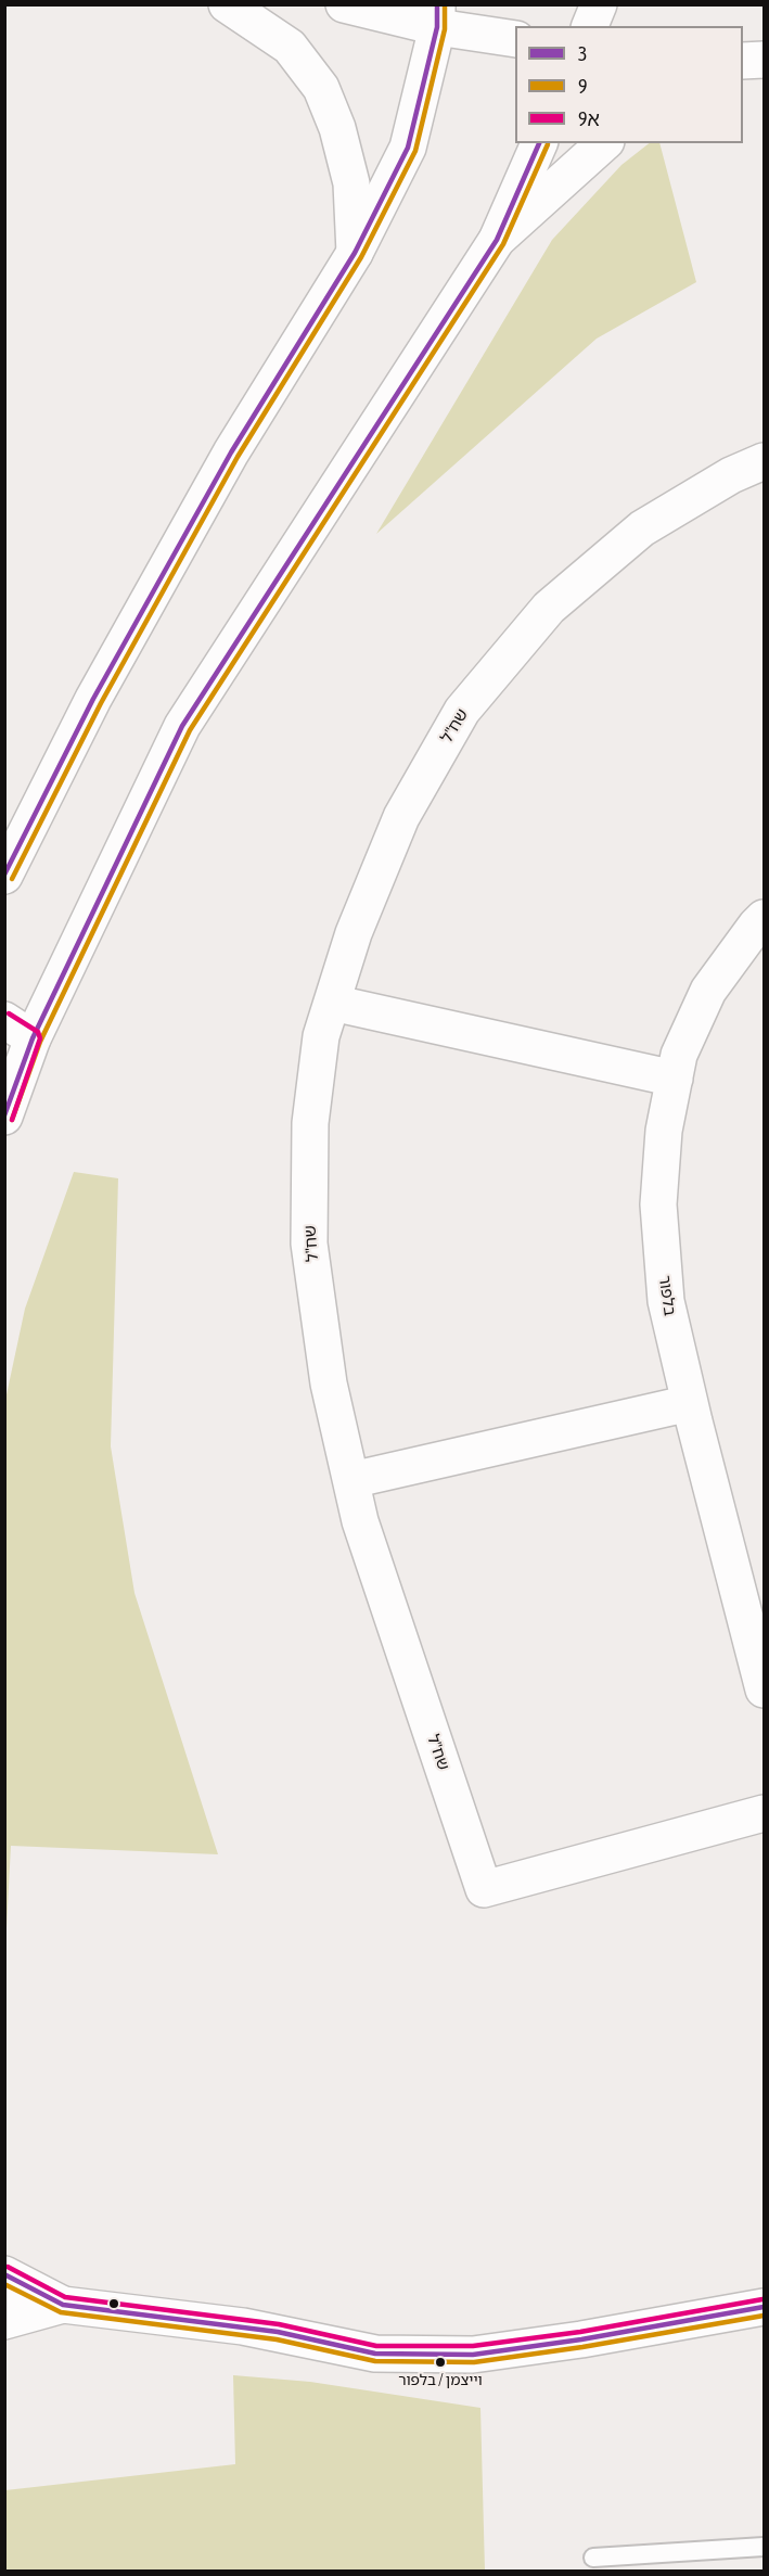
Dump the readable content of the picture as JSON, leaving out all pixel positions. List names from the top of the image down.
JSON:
{
  "streets": {
    "main road": ["שח\"ל", "בלפור"]
  },
  "places": ["וייצמן / בלפור"],
  "lines": ["transit line 3", "transit line 9", "transit line 9א"],
  "legend": ["3", "9", "9א"]
}
